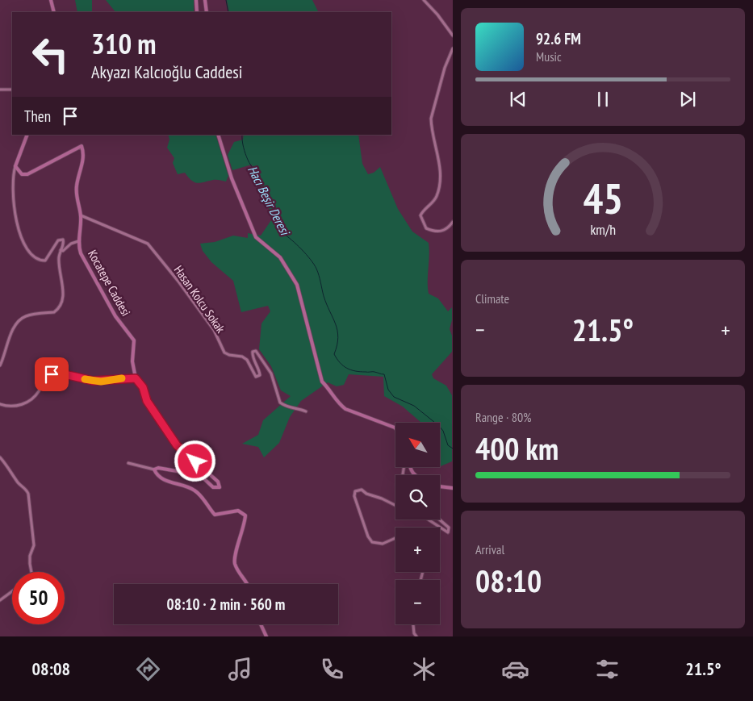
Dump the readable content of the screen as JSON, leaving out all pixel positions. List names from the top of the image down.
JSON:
{
  "streets": {
    "main road": ["Kocatepe Caddesi"],
    "street": ["Hasan Kolcu Sokak"]
  },
  "crossings": [
    ["Kocatepe Caddesi", "Hasan Kolcu Sokak"]
  ],
  "water": ["Hacı Beşir Deresi"],
  "north": "top left",
  "page": {
    "turn": ["310 m", "Akyazı Kalcıoğlu Caddesi"],
    "song": ["92.6 FM", "Music"],
    "then": "Then",
    "tile": [
      "Climate",
      ["Range · 80%", "400 km"],
      ["Arrival", "08:10"]
    ],
    "heat": ["−", "21.5°", "+"],
    "map_buttons": ["+", "−"],
    "limit": "50",
    "trip": "08:10 · 2 min · 560 m",
    "tabs": ["08:08", "21.5°"],
    "gauge": ["45", "km/h"]
  }
}
